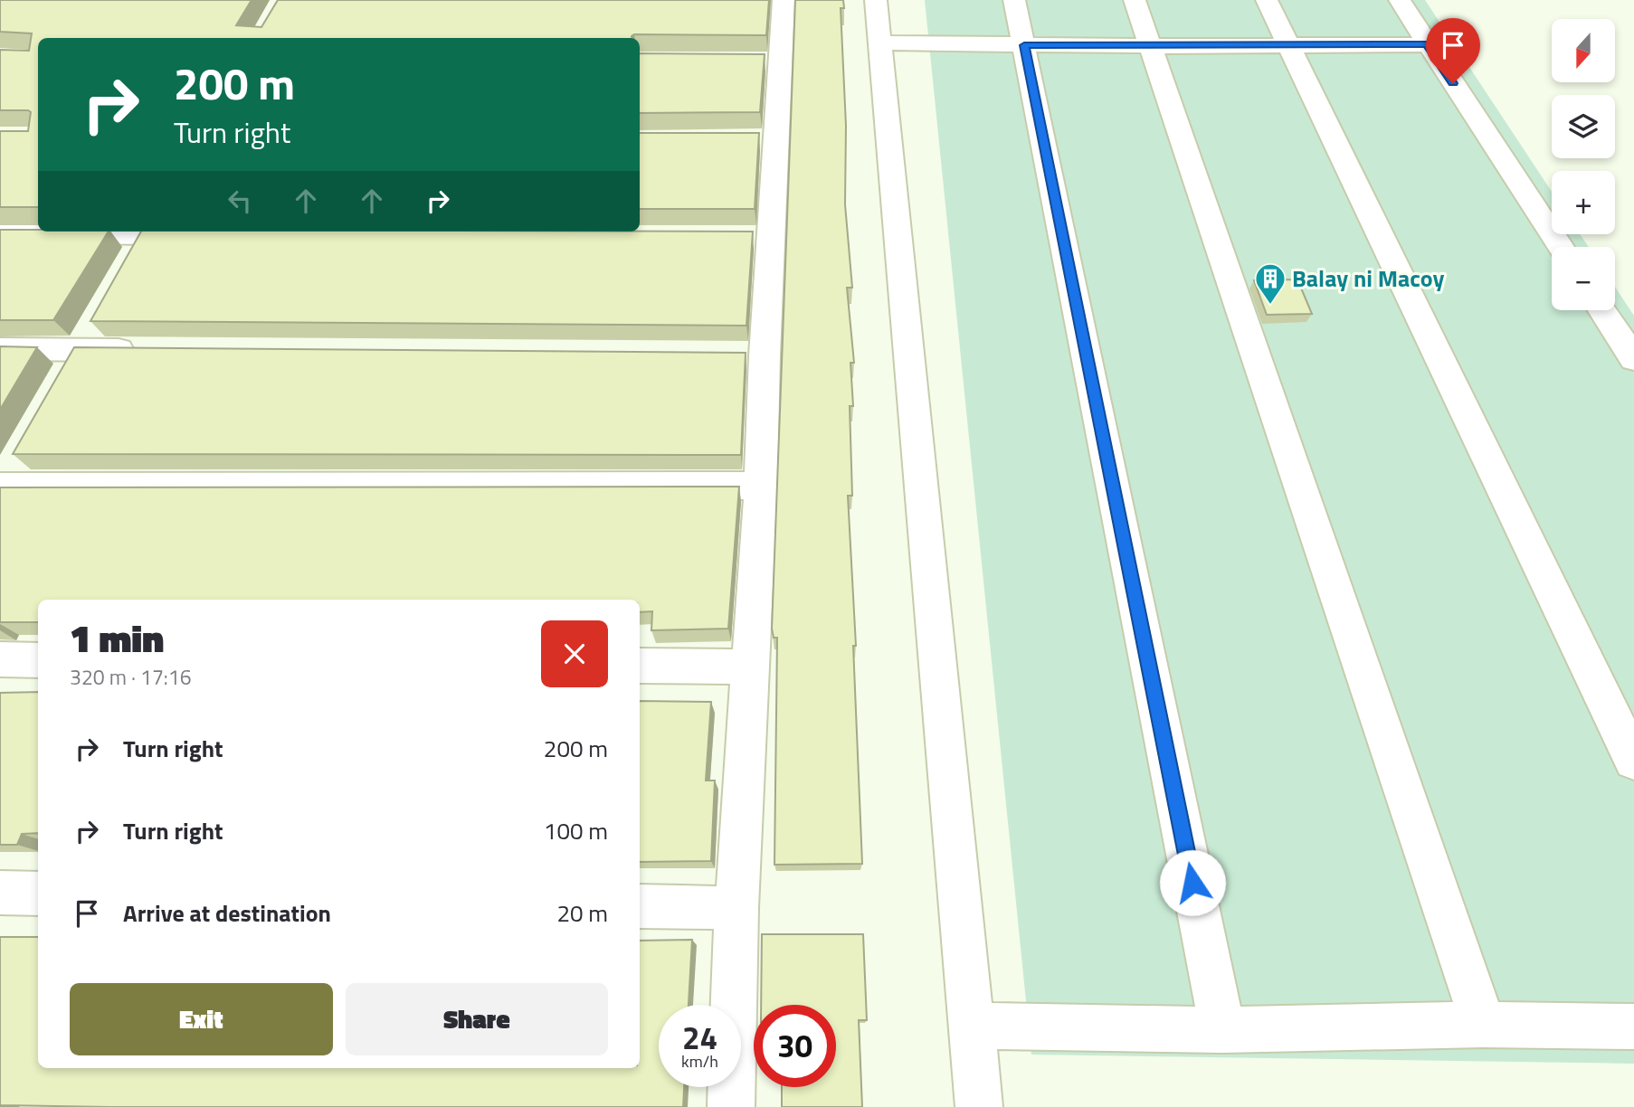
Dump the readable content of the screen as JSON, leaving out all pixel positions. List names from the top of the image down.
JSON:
{
  "places": {
    "building": ["Balay ni Macoy"]
  },
  "north": "bottom",
  "page": {
    "map_buttons": ["+", "−"],
    "turn": ["200 m", "Turn right"],
    "heading": ["1 min", "320 m · 17:16"],
    "list": [
      {
        "name": "Turn right",
        "value": "200 m"
      },
      {
        "name": "Turn right",
        "value": "100 m"
      },
      {
        "name": "Arrive at destination",
        "value": "20 m"
      }
    ],
    "buttons": ["Exit", "Share"],
    "speed": "24 km/h",
    "limit": "30"
  }
}
